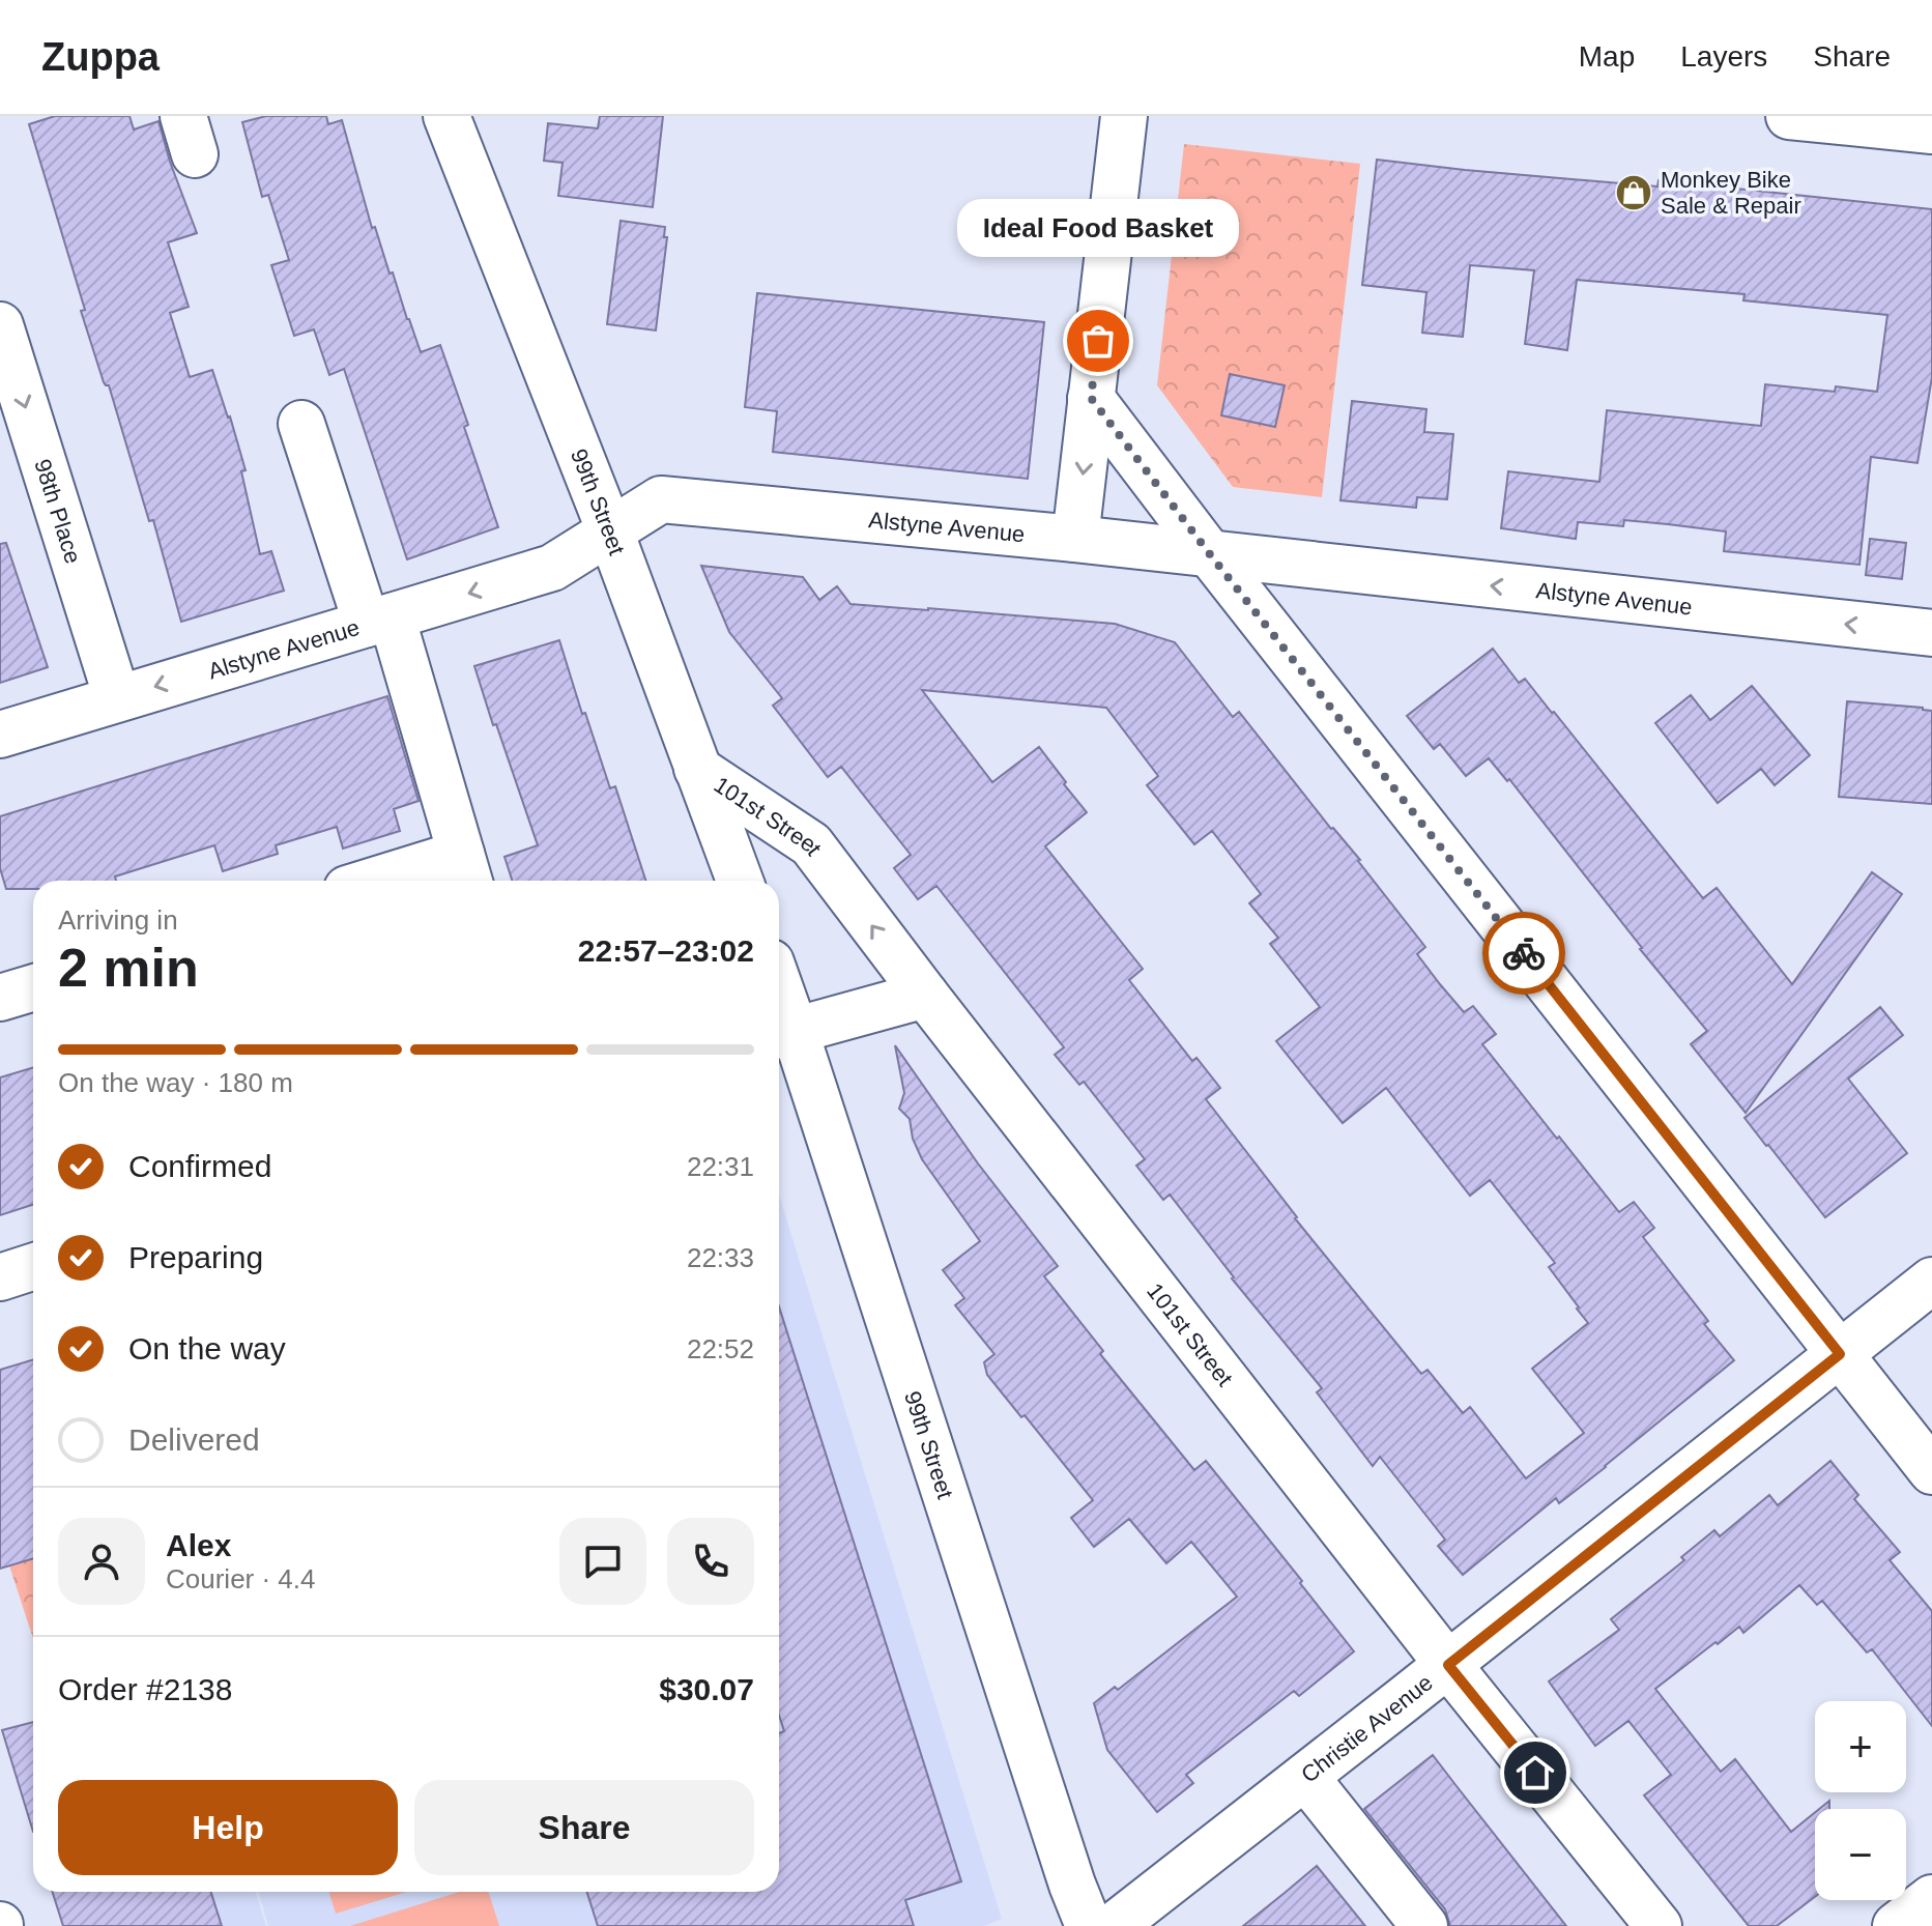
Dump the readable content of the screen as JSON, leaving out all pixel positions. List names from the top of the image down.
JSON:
{
  "streets": {
    "street": [
      "99th Street",
      "98th Place",
      "Alstyne Avenue",
      "101st Street",
      "Christie Avenue"
    ]
  },
  "crossings": [
    ["99th Street", "Alstyne Avenue"],
    ["99th Street", "101st Street"],
    ["98th Place", "Alstyne Avenue"],
    ["101st Street", "Christie Avenue"]
  ],
  "one_way": ["Alstyne Avenue"],
  "places": {
    "shop": ["Monkey Bike Sale & Repair"],
    "other": ["Ideal Food Basket"]
  },
  "page": {
    "header": "Zuppa",
    "nav": ["Map", "Layers", "Share"],
    "bubble": "Ideal Food Basket",
    "heading": ["2 min", "Arriving in", "22:57–23:02"],
    "panel": [
      "Alex",
      "Courier · 4.4",
      "Order #2138",
      "$30.07"
    ],
    "bar": "On the way · 180 m",
    "list": [
      ["Confirmed", "22:31"],
      ["Preparing", "22:33"],
      ["On the way", "22:52"],
      "Delivered"
    ],
    "map_buttons": ["+", "−"],
    "buttons": ["Help", "Share"]
  }
}
